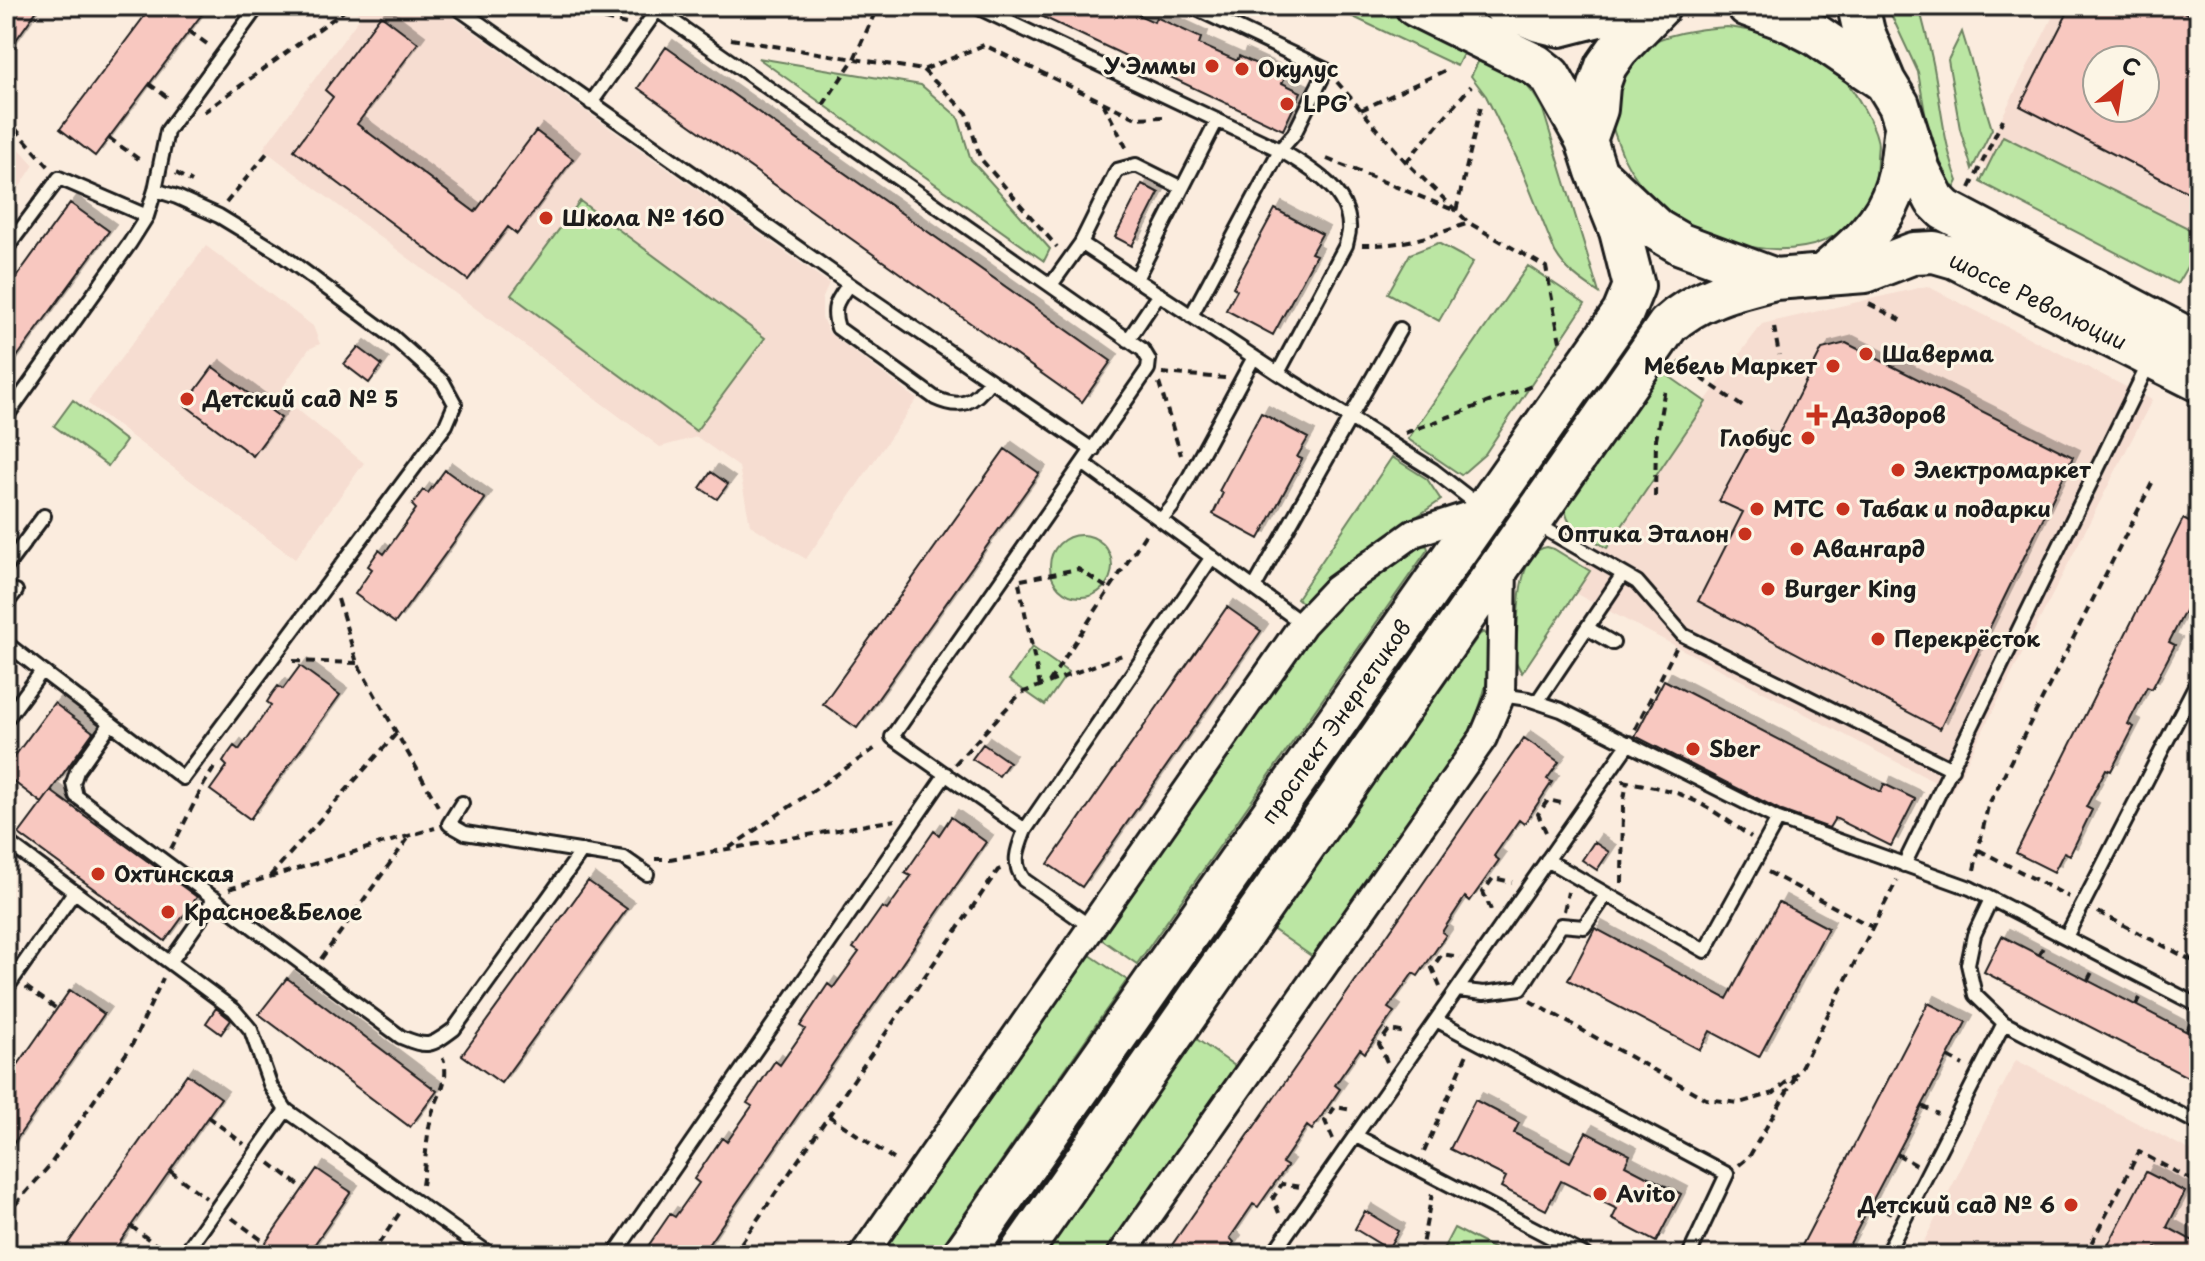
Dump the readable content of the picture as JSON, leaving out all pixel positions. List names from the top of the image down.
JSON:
{
  "streets": {
    "main road": ["шоссе Революции", "проспект Энергетиков"]
  },
  "crossings": [
    ["шоссе Революции", "проспект Энергетиков"]
  ],
  "places": {
    "other": [
      "У Эммы",
      "Окулус",
      "LPG",
      "Школа № 160",
      "Шаверма",
      "Мебель Маркет",
      "Детский сад № 5",
      "Глобус",
      "Электромаркет",
      "МТС",
      "Табак и подарки",
      "Оптика Эталон",
      "Авангард",
      "Burger King",
      "Перекрёсток",
      "Sber",
      "Охтинская",
      "Красное&Белое",
      "Avito",
      "Детский сад № 6"
    ],
    "health": ["ДаЗдоров"]
  },
  "north": "top right"
}
